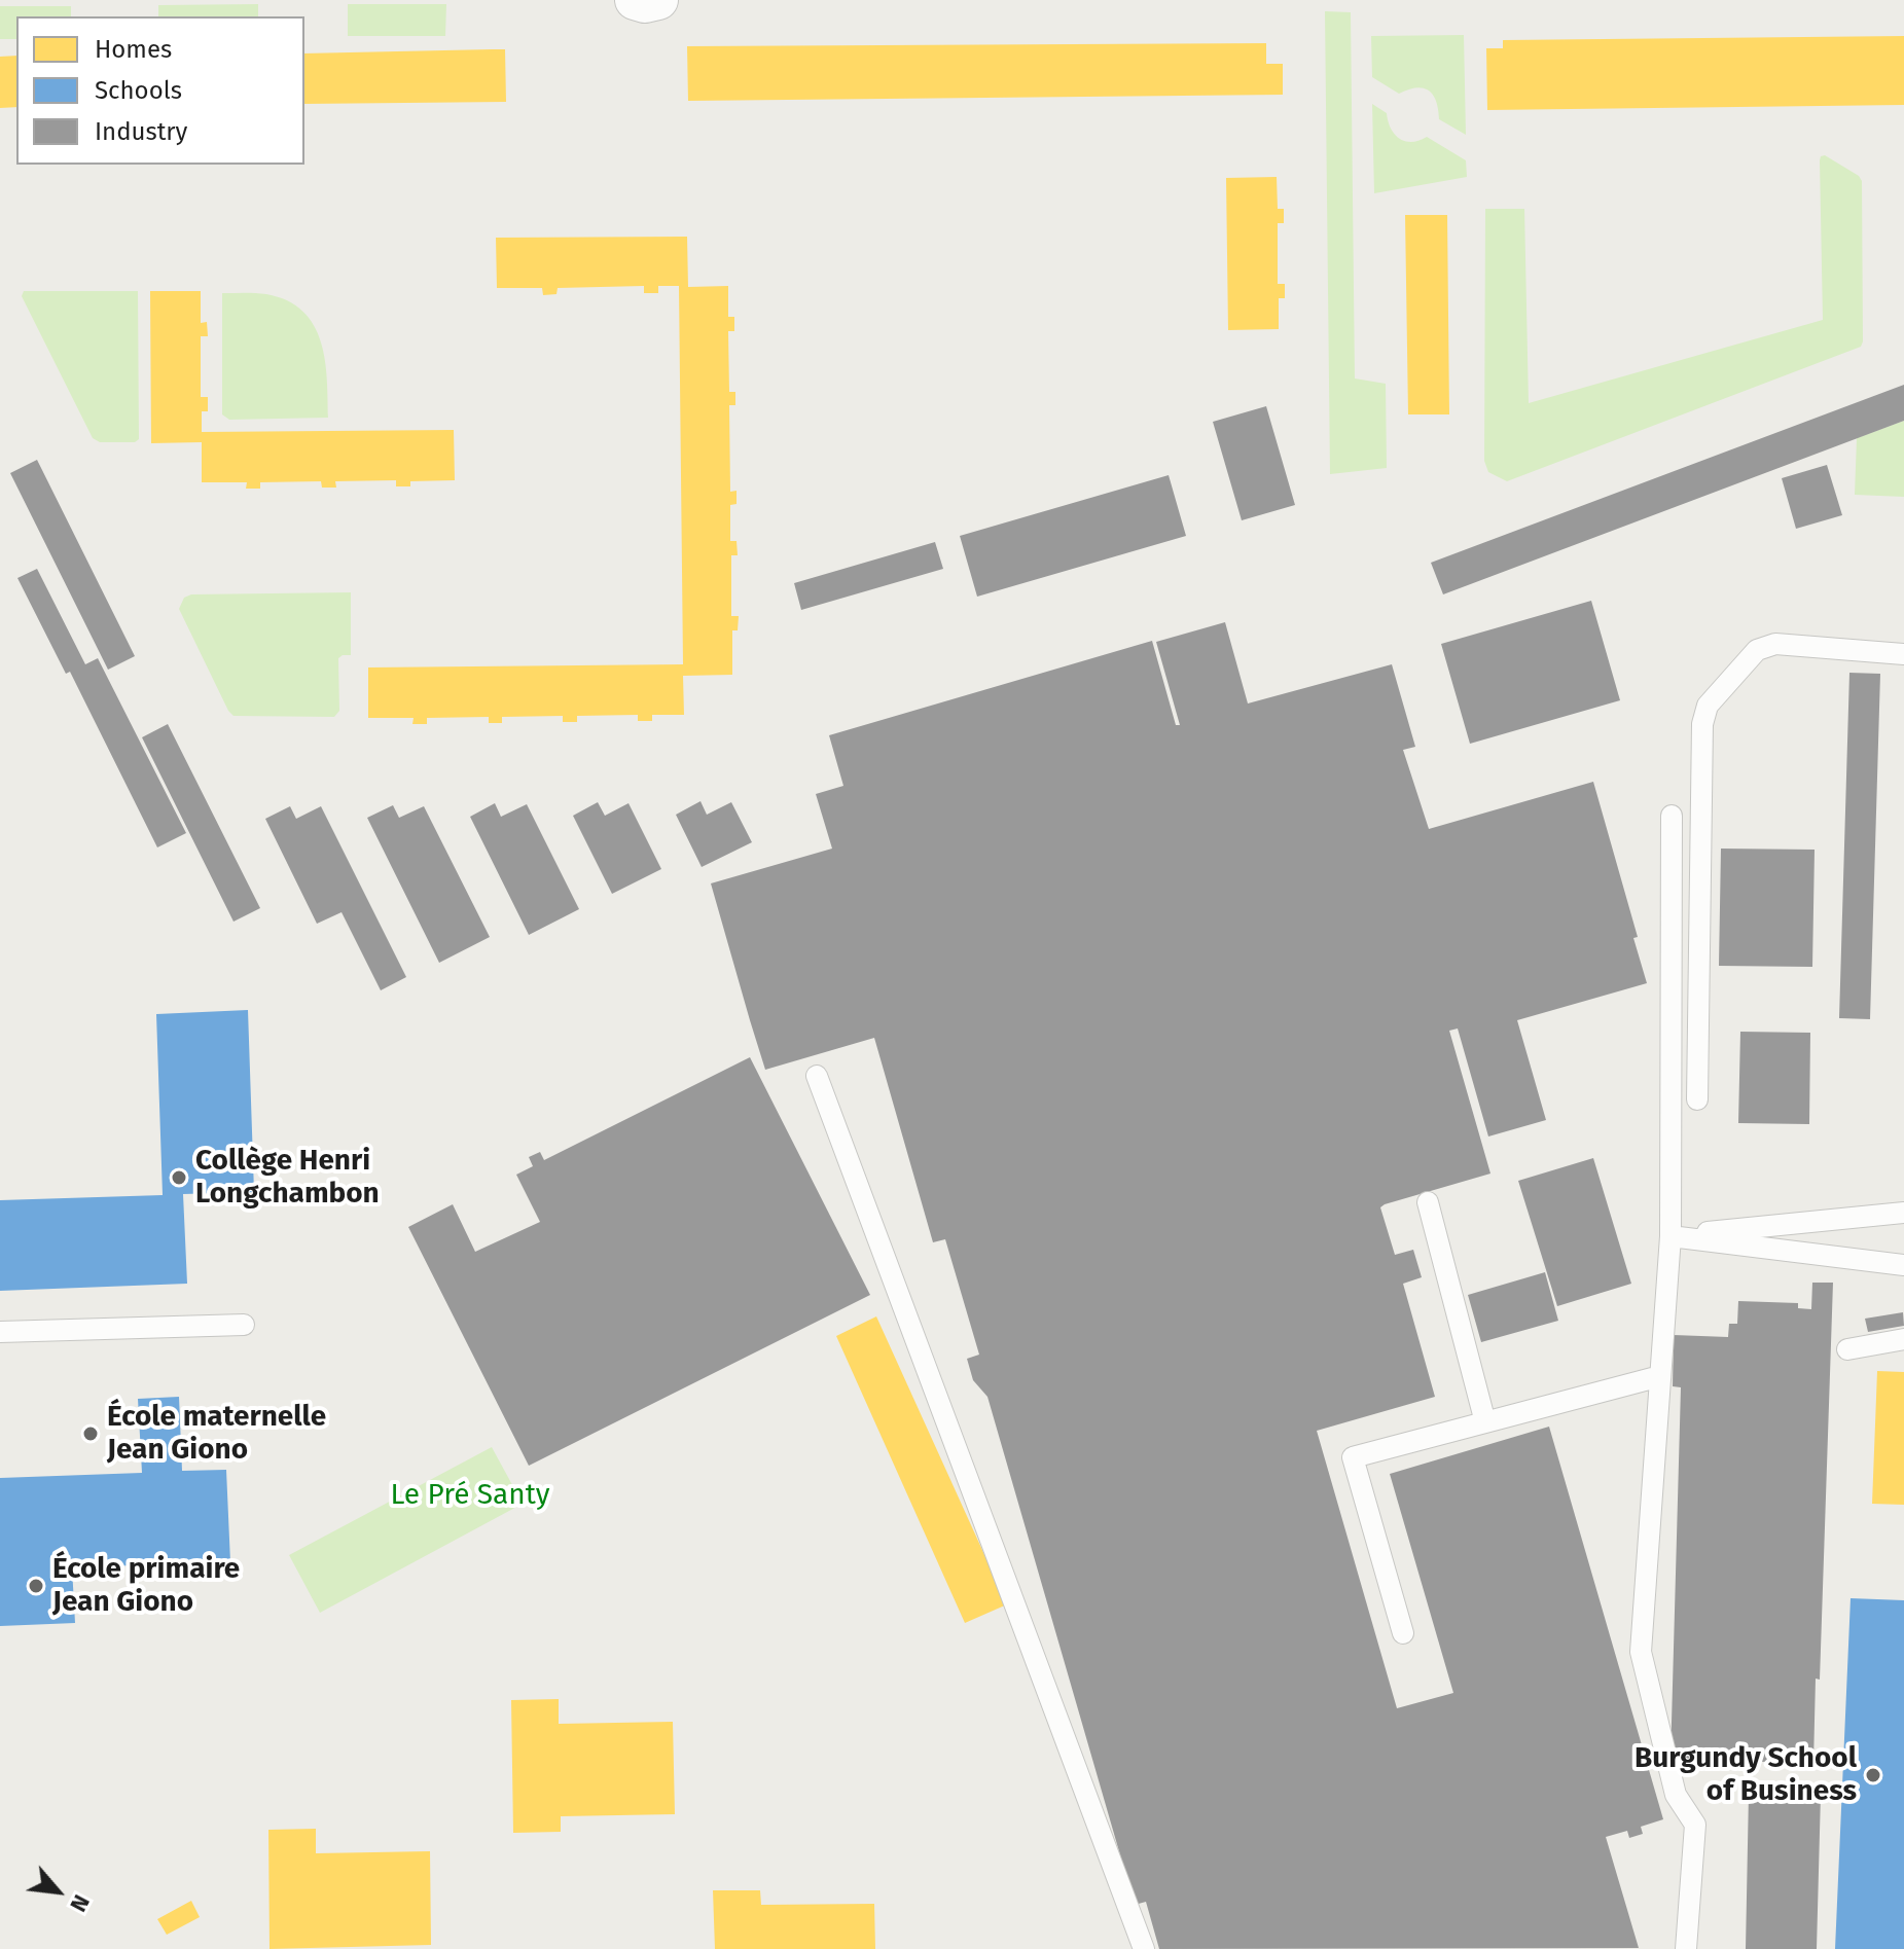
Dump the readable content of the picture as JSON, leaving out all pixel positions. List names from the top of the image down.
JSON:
{
  "parks": ["Le Pré Santy"],
  "places": [
    "Collège Henri Longchambon",
    "École maternelle Jean Giono",
    "École primaire Jean Giono",
    "Burgundy School of Business"
  ],
  "legend": ["Homes", "Schools", "Industry"],
  "north": "bottom right"
}
